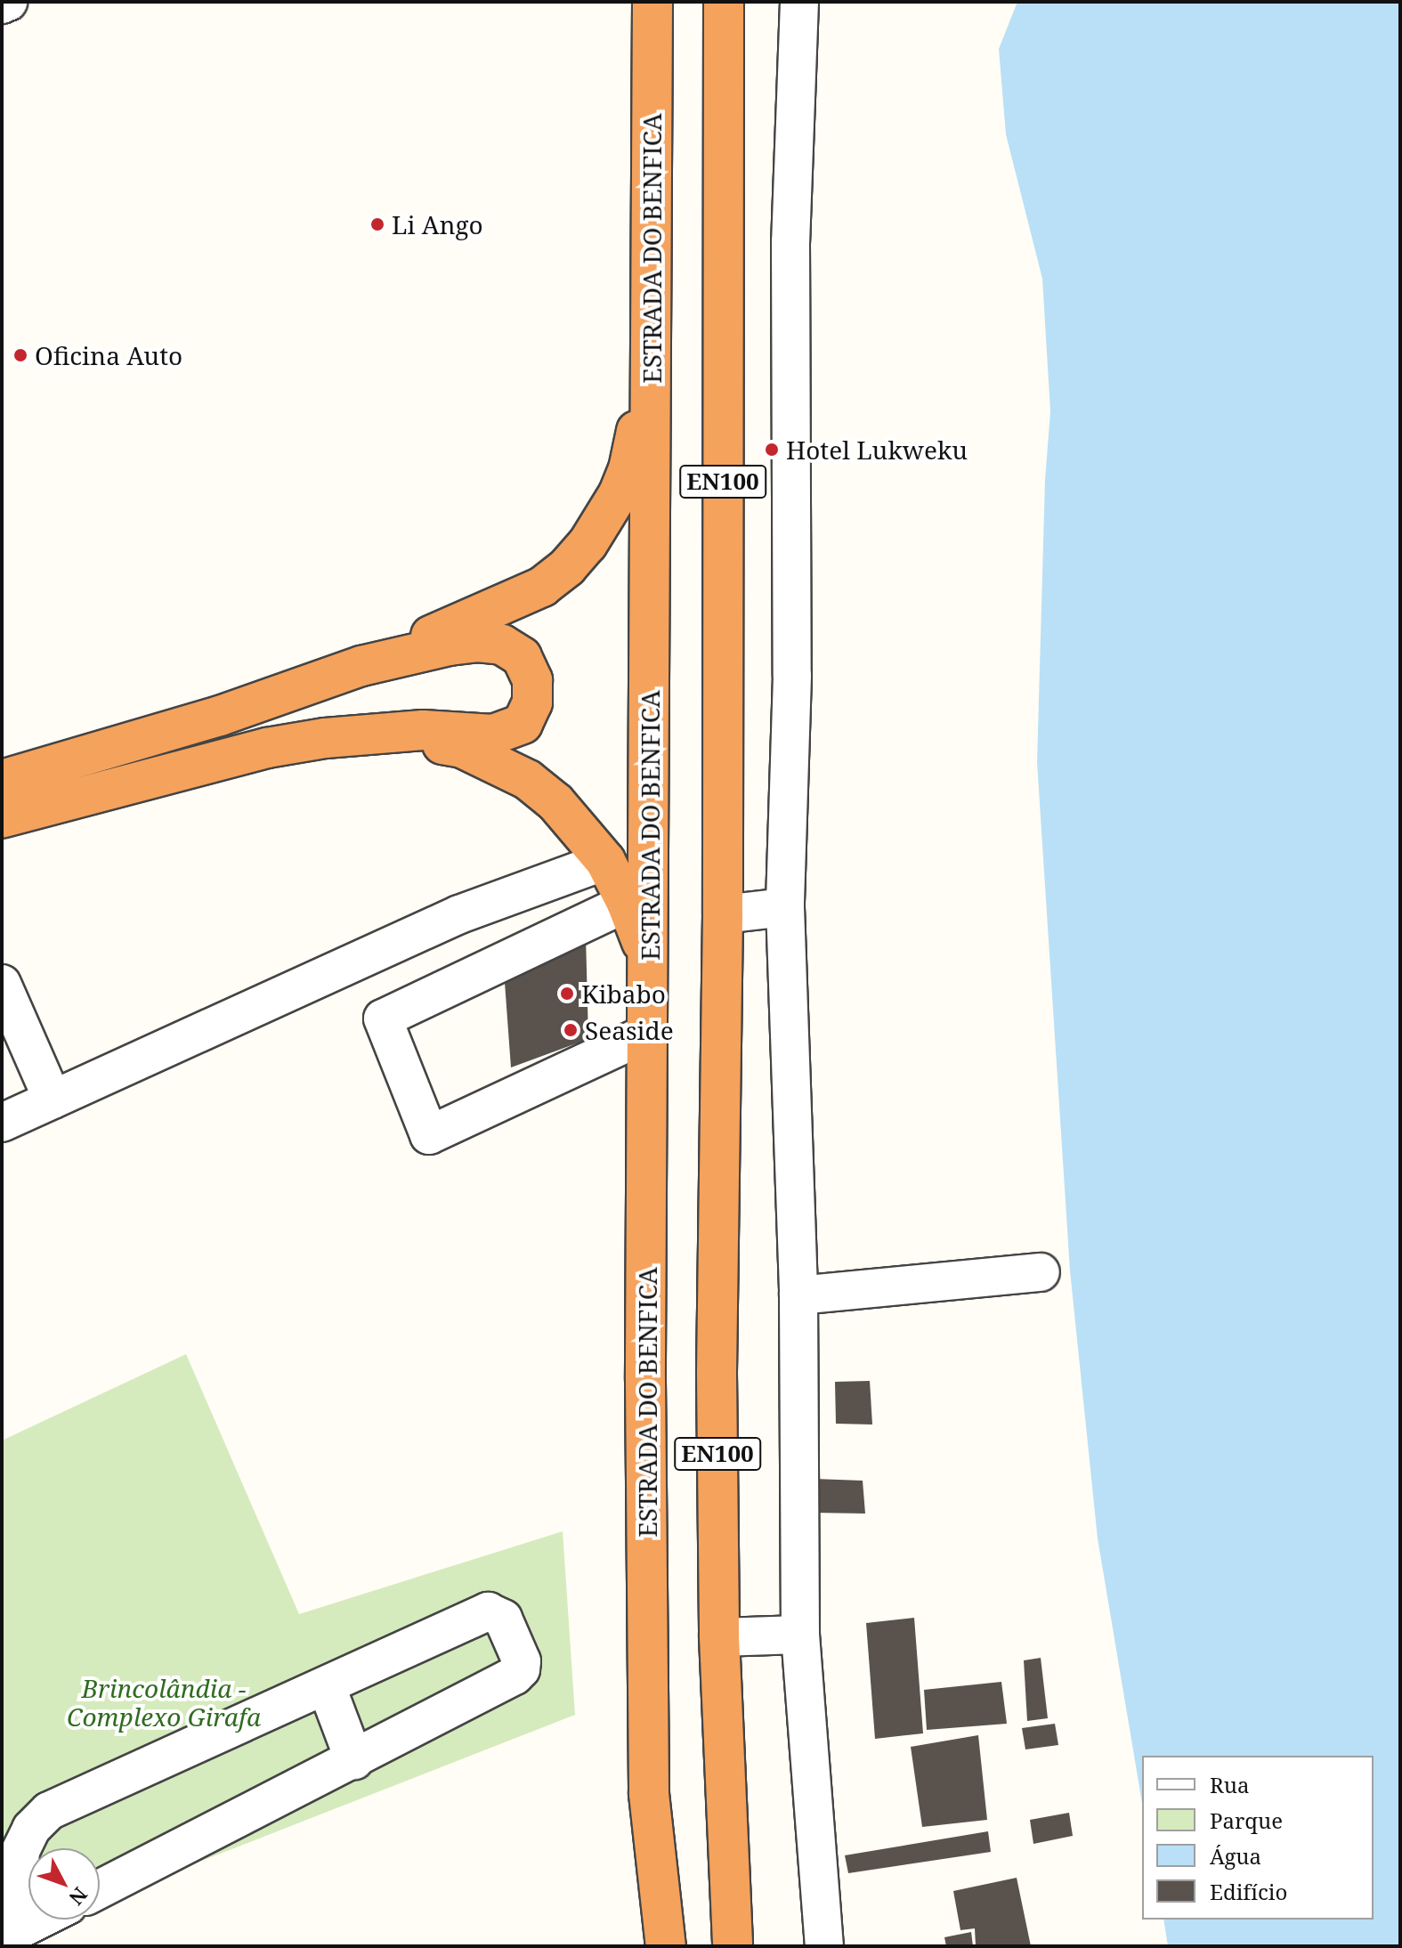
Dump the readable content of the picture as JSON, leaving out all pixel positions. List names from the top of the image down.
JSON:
{
  "streets": {
    "highway": ["ESTRADA DO BENFICA", "EN100"]
  },
  "parks": ["Brincolândia - Complexo Girafa"],
  "places": [
    "Li Ango",
    "Oficina Auto",
    "Hotel Lukweku",
    "Kibabo",
    "Seaside"
  ],
  "legend": [
    "Rua",
    "Parque",
    "Água",
    "Edifício"
  ],
  "north": "bottom right"
}
